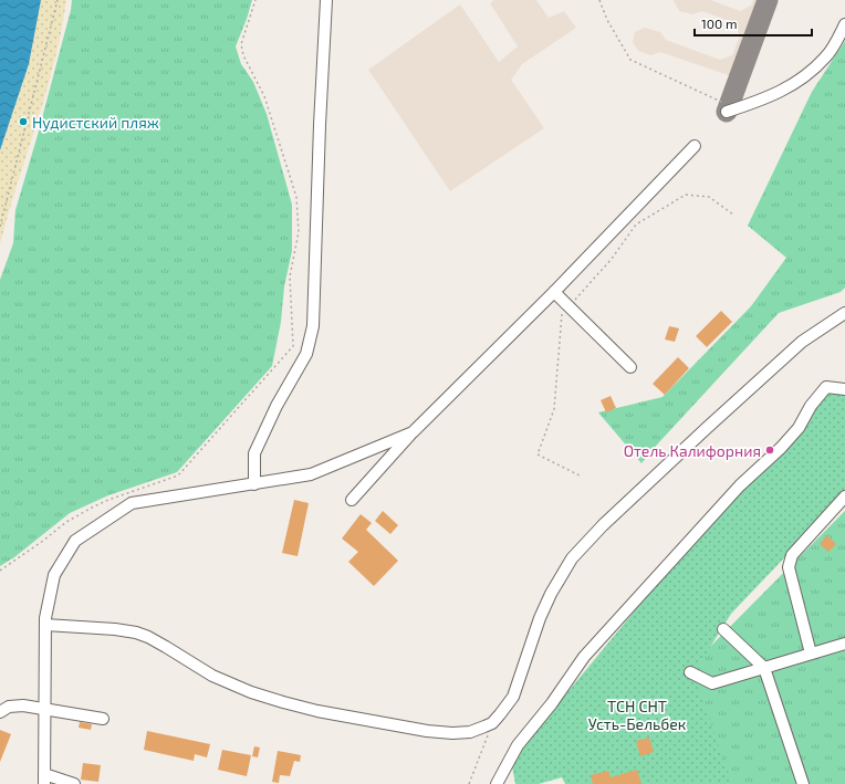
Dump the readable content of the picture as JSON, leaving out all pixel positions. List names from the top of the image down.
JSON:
{
  "parks": ["ТСН СНТ Усть-Бельбек"],
  "places": ["Нудистский пляж", "Отель Калифорния"],
  "scale_bar": "100 m"
}
